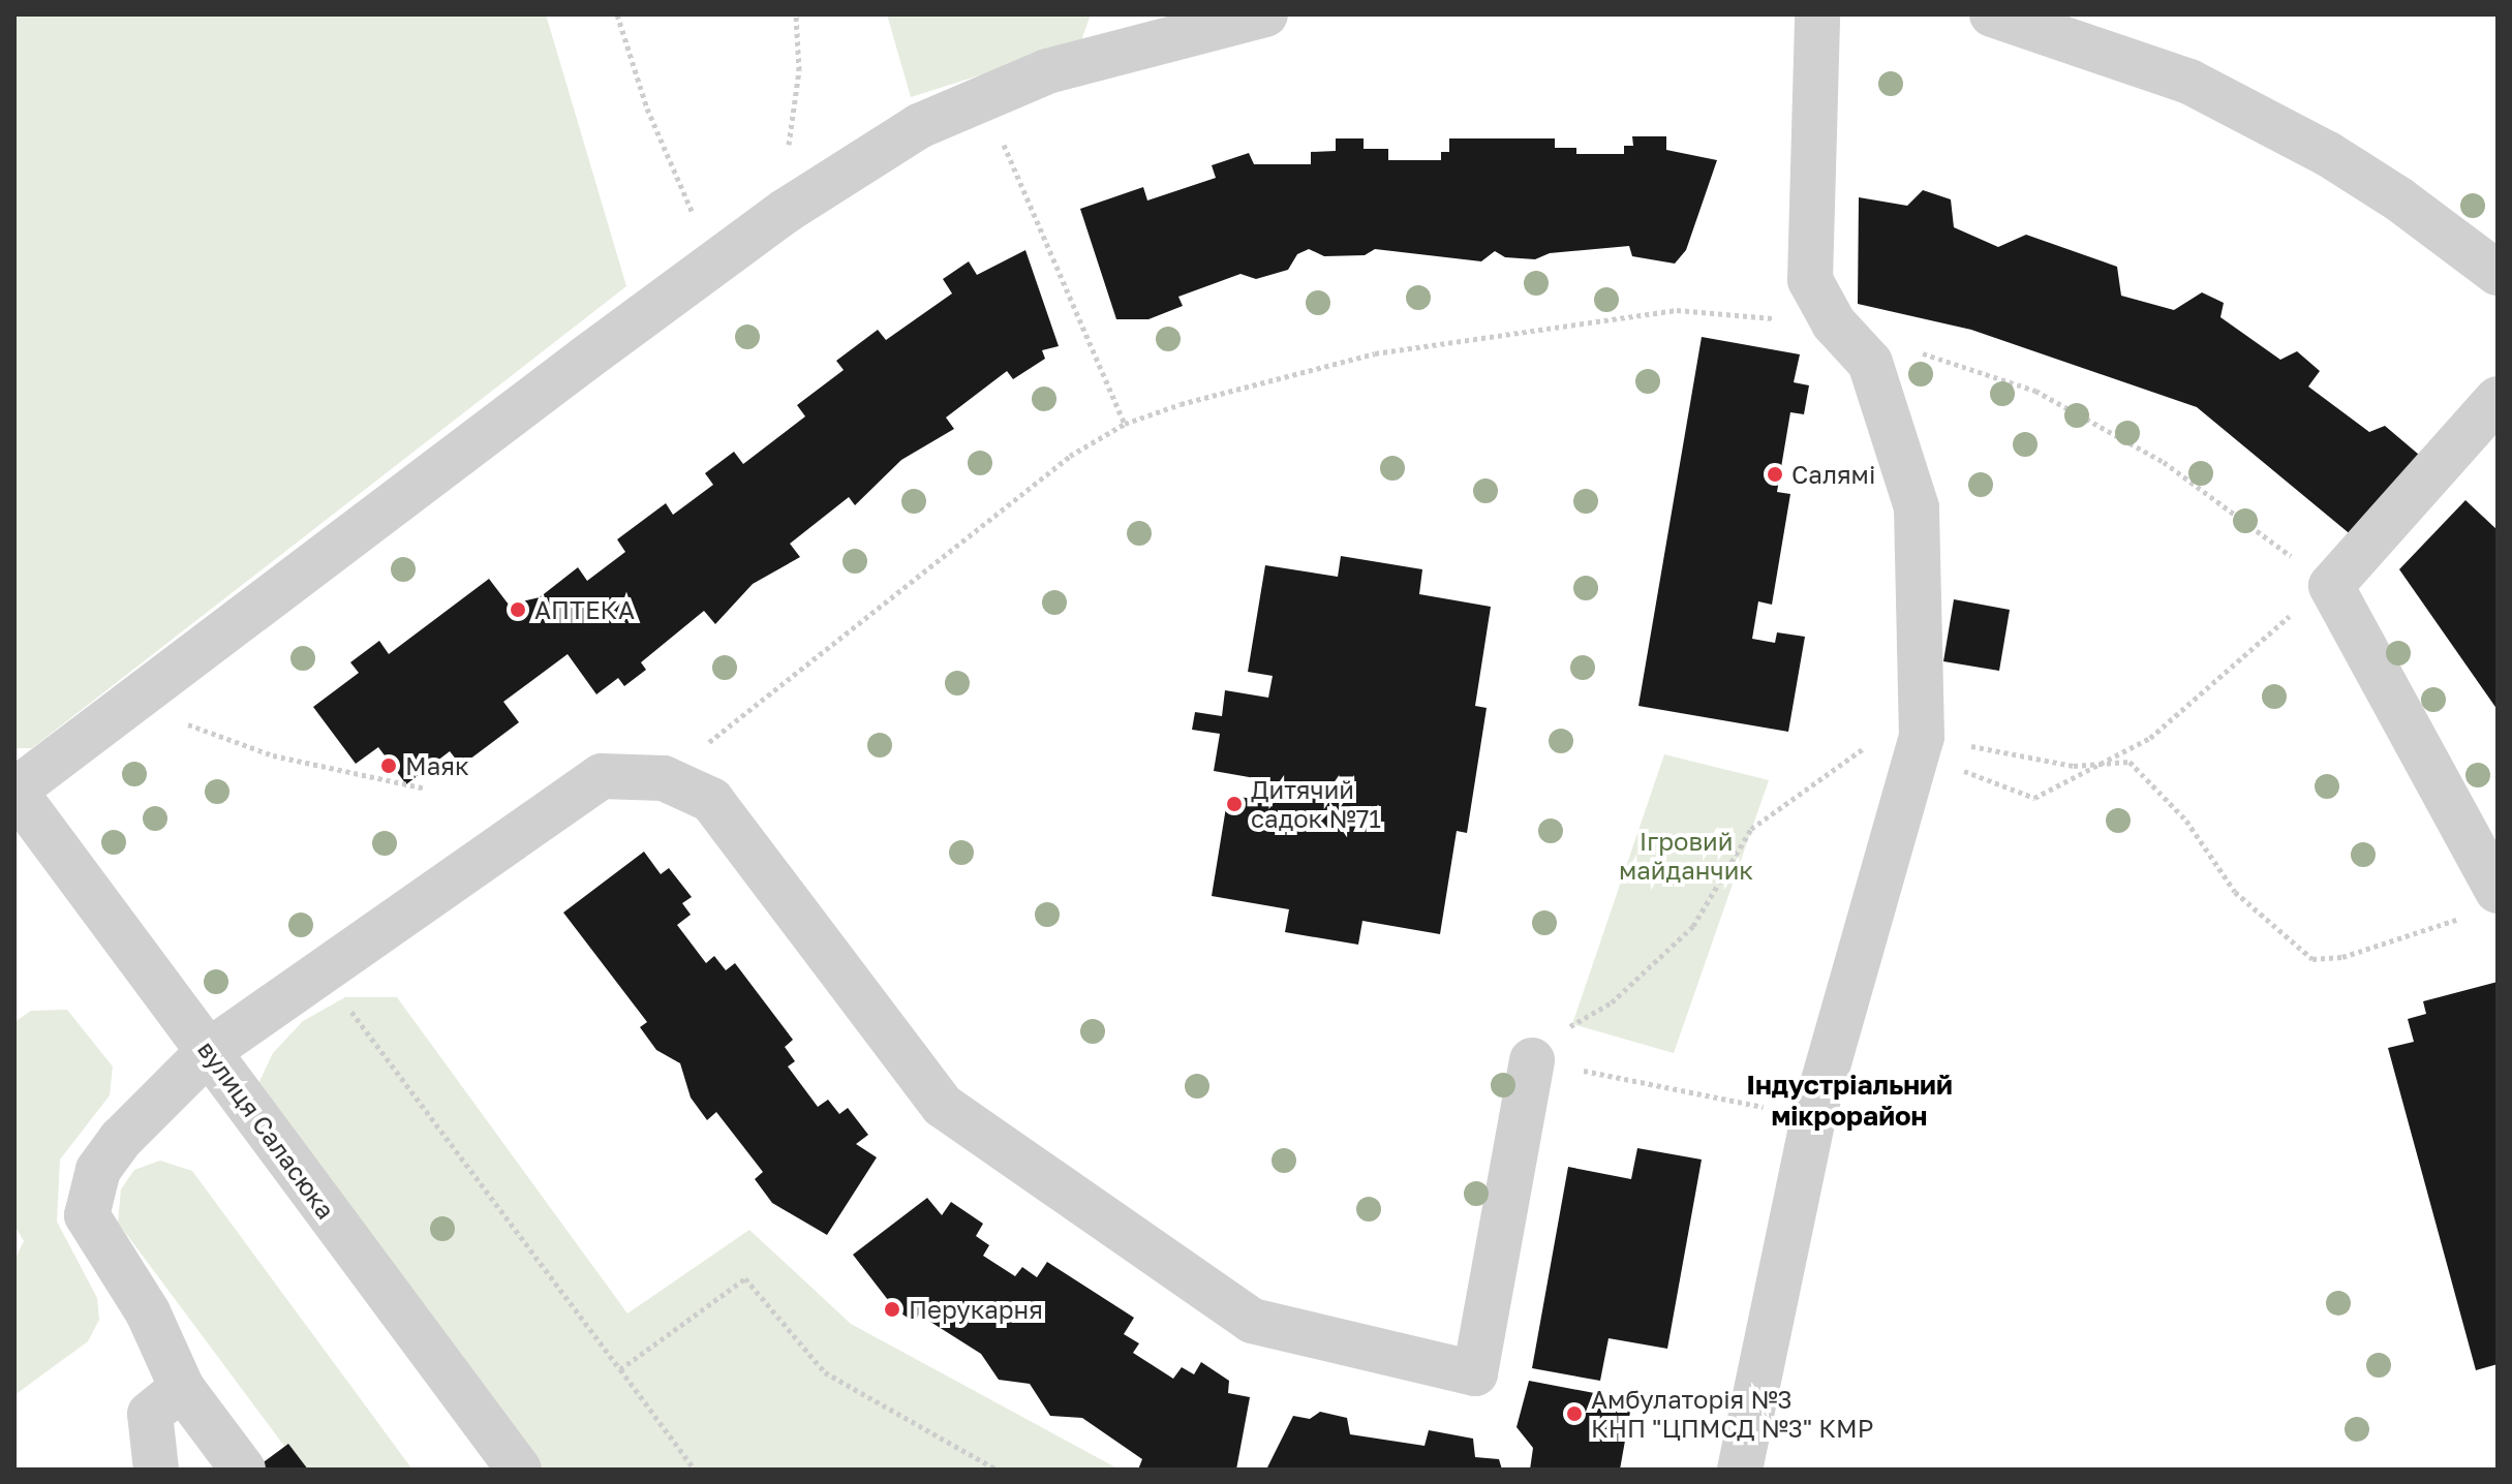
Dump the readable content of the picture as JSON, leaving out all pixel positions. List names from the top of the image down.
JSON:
{
  "streets": {
    "street": ["вулиця Саласюка"]
  },
  "districts": ["Індустріальний мікрорайон"],
  "parks": ["Ігровий майданчик"],
  "places": [
    "Салямі",
    "АПТЕКА",
    "Маяк",
    "Дитячий садок №71",
    "Перукарня",
    "Амбулаторія №3 КНП \"ЦПМСД №3\" КМР"
  ]
}
